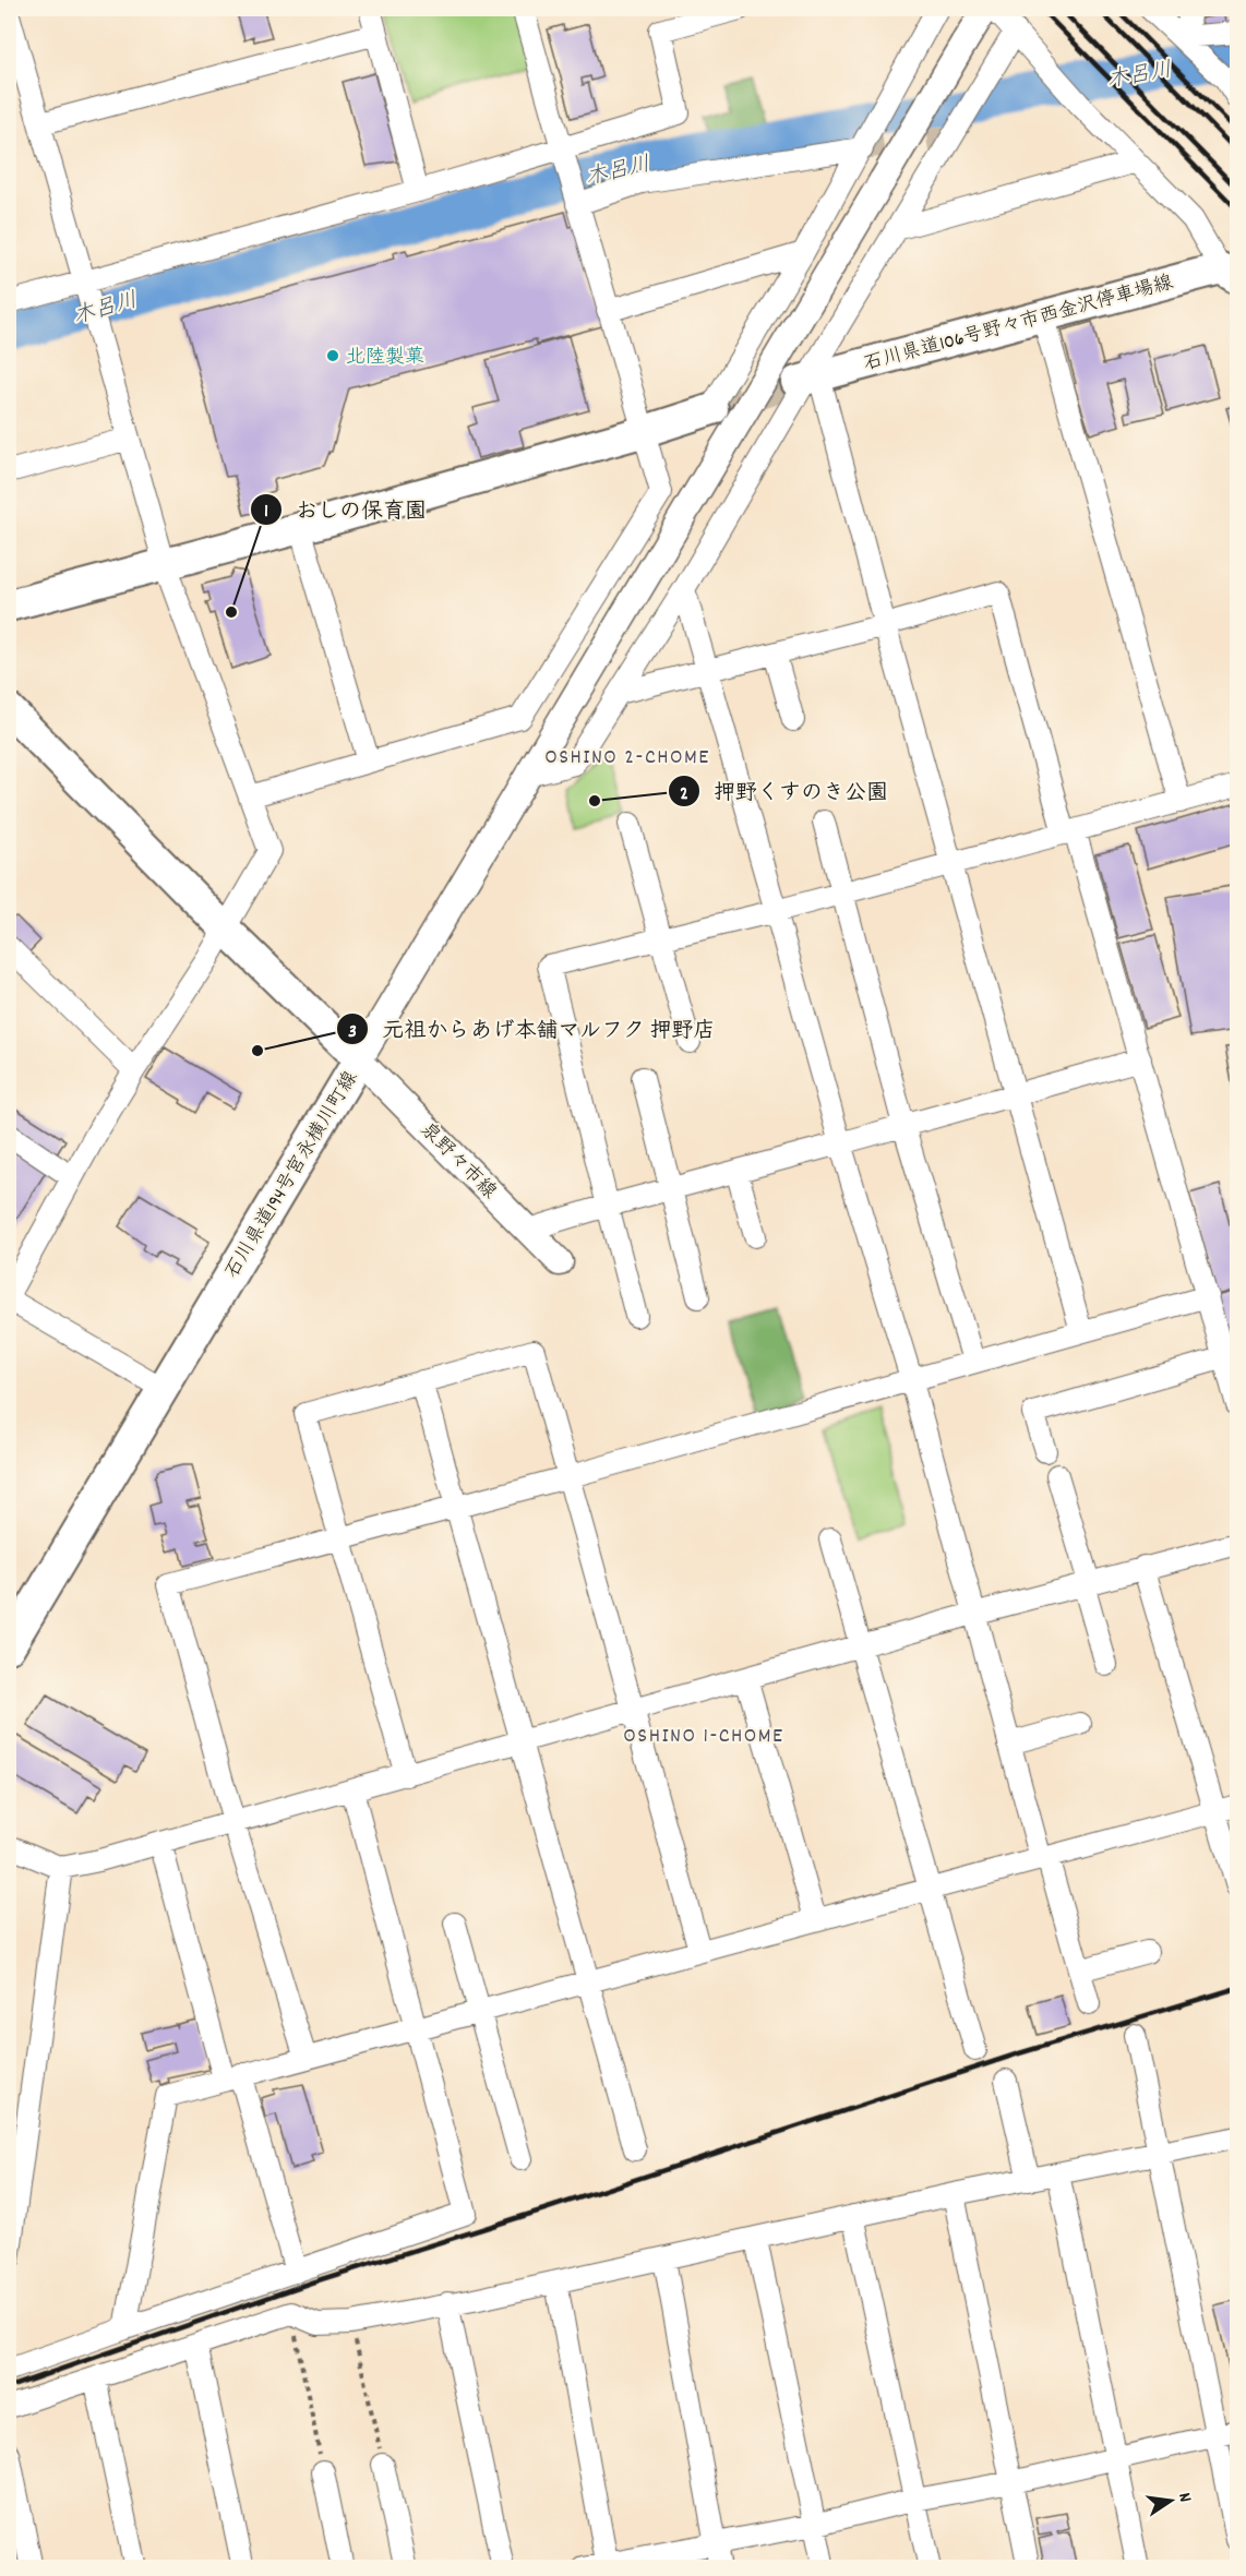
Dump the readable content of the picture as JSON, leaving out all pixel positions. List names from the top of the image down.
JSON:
{
  "streets": {
    "main road": ["石川県道106号野々市西金沢停車場線", "石川県道194号宮永横川町線"],
    "street": ["泉野々市線"]
  },
  "crossings": [
    ["泉野々市線", "石川県道194号宮永横川町線"]
  ],
  "districts": ["OSHINO 2-CHOME", "OSHINO 1-CHOME"],
  "water": ["木呂川"],
  "places": [
    "北陸製菓",
    "おしの保育園",
    "押野くすのき公園",
    "元祖からあげ本舗マルフク 押野店"
  ],
  "north": "right"
}
